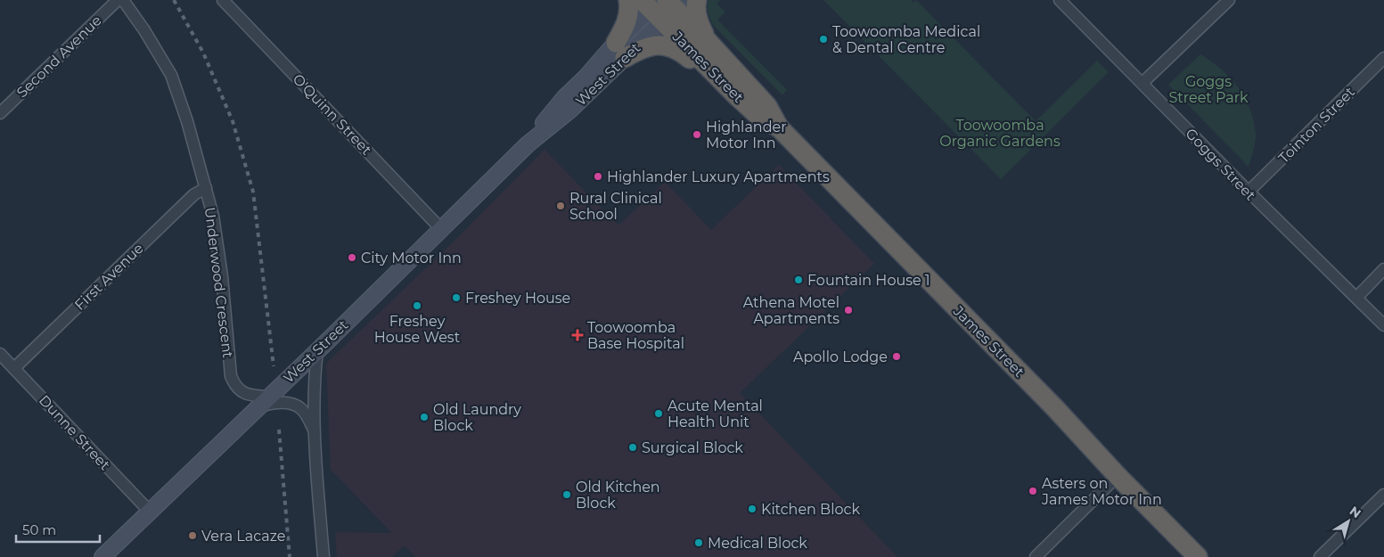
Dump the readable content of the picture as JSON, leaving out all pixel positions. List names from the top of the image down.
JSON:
{
  "streets": {
    "highway": ["James Street"],
    "main road": ["West Street"],
    "street": [
      "Second Avenue",
      "O'Quinn Street",
      "Tointon Street",
      "Goggs Street",
      "First Avenue",
      "Underwood Crescent",
      "Dunne Street"
    ]
  },
  "crossings": [
    ["James Street", "West Street"],
    ["West Street", "O'Quinn Street"],
    ["West Street", "Underwood Crescent"],
    ["West Street", "Dunne Street"],
    ["Tointon Street", "Goggs Street"],
    ["First Avenue", "Underwood Crescent"],
    ["First Avenue", "Dunne Street"]
  ],
  "parks": ["Goggs Street Park", "Toowoomba Organic Gardens"],
  "places": {
    "other": [
      "Toowoomba Medical & Dental Centre",
      "Highlander Motor Inn",
      "Highlander Luxury Apartments",
      "Rural Clinical School",
      "City Motor Inn",
      "Fountain House 1",
      "Freshey House",
      "Freshey House West",
      "Athena Motel Apartments",
      "Apollo Lodge",
      "Acute Mental Health Unit",
      "Old Laundry Block",
      "Surgical Block",
      "Asters on James Motor Inn",
      "Old Kitchen Block",
      "Kitchen Block",
      "Vera Lacaze",
      "Medical Block"
    ],
    "health": ["Toowoomba Base Hospital"]
  },
  "scale_bar": "50 m",
  "north": "top right"
}
